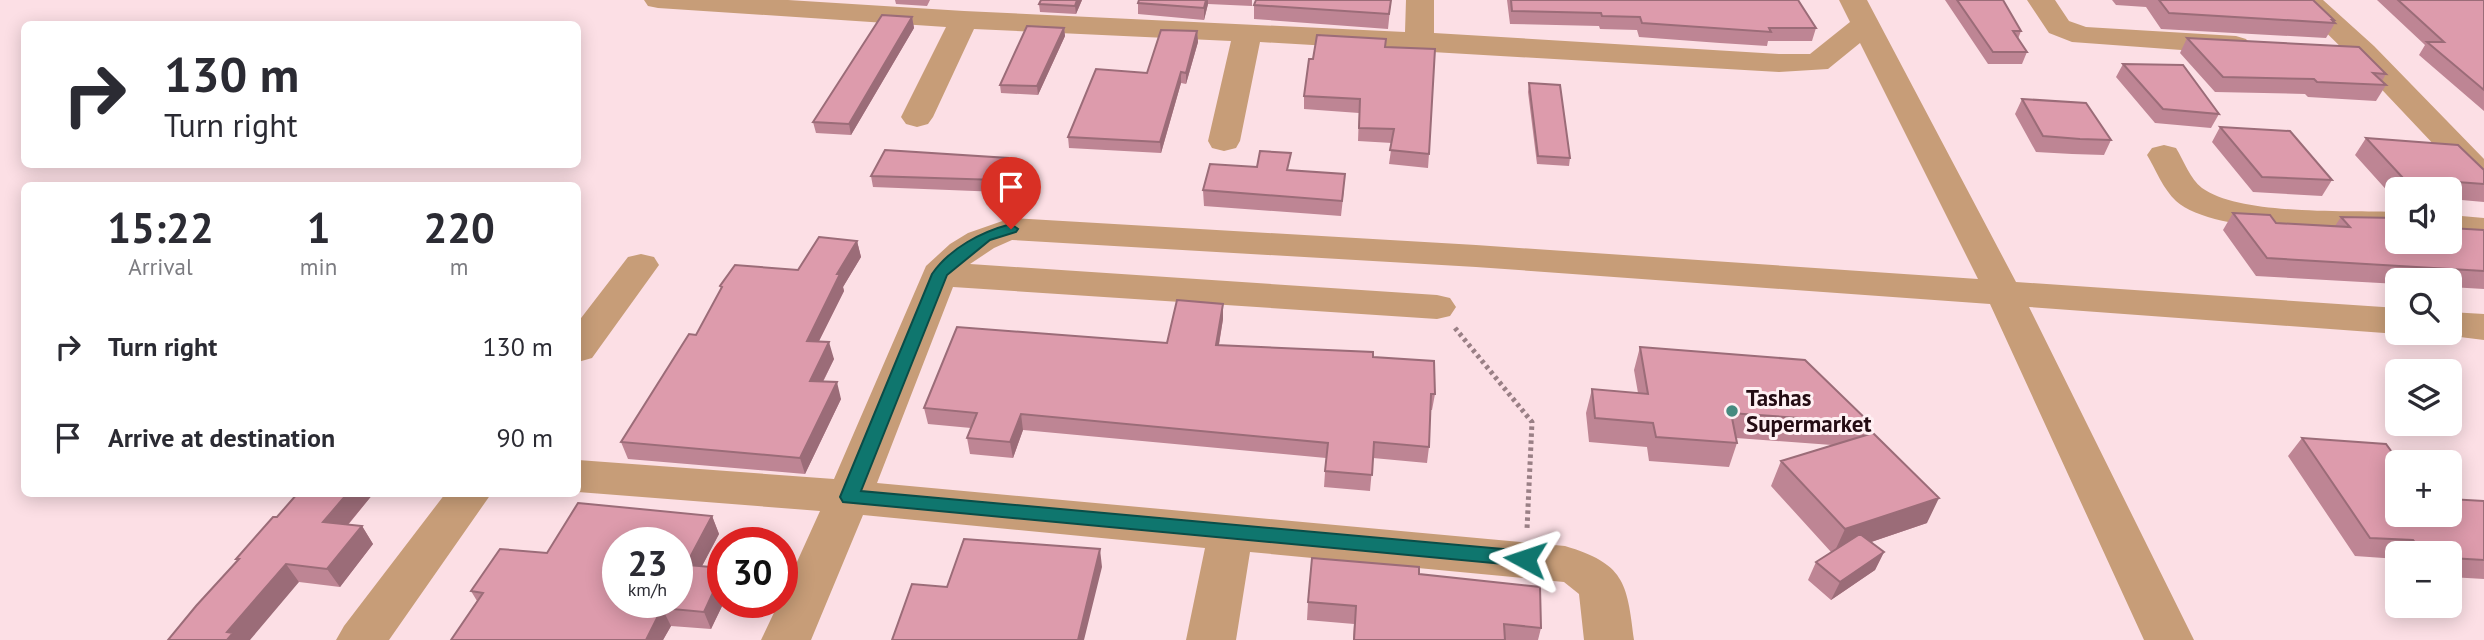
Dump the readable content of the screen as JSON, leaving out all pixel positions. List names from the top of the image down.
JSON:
{
  "places": ["Tashas Supermarket"],
  "page": {
    "turn": ["130 m", "Turn right"],
    "map_buttons": ["+", "−"],
    "eta": [
      "15:22",
      "Arrival",
      "1",
      "min",
      "220",
      "m"
    ],
    "list": [
      {
        "name": "Turn right",
        "value": "130 m"
      },
      {
        "name": "Arrive at destination",
        "value": "90 m"
      }
    ],
    "speed": "23 km/h",
    "limit": "30"
  }
}
